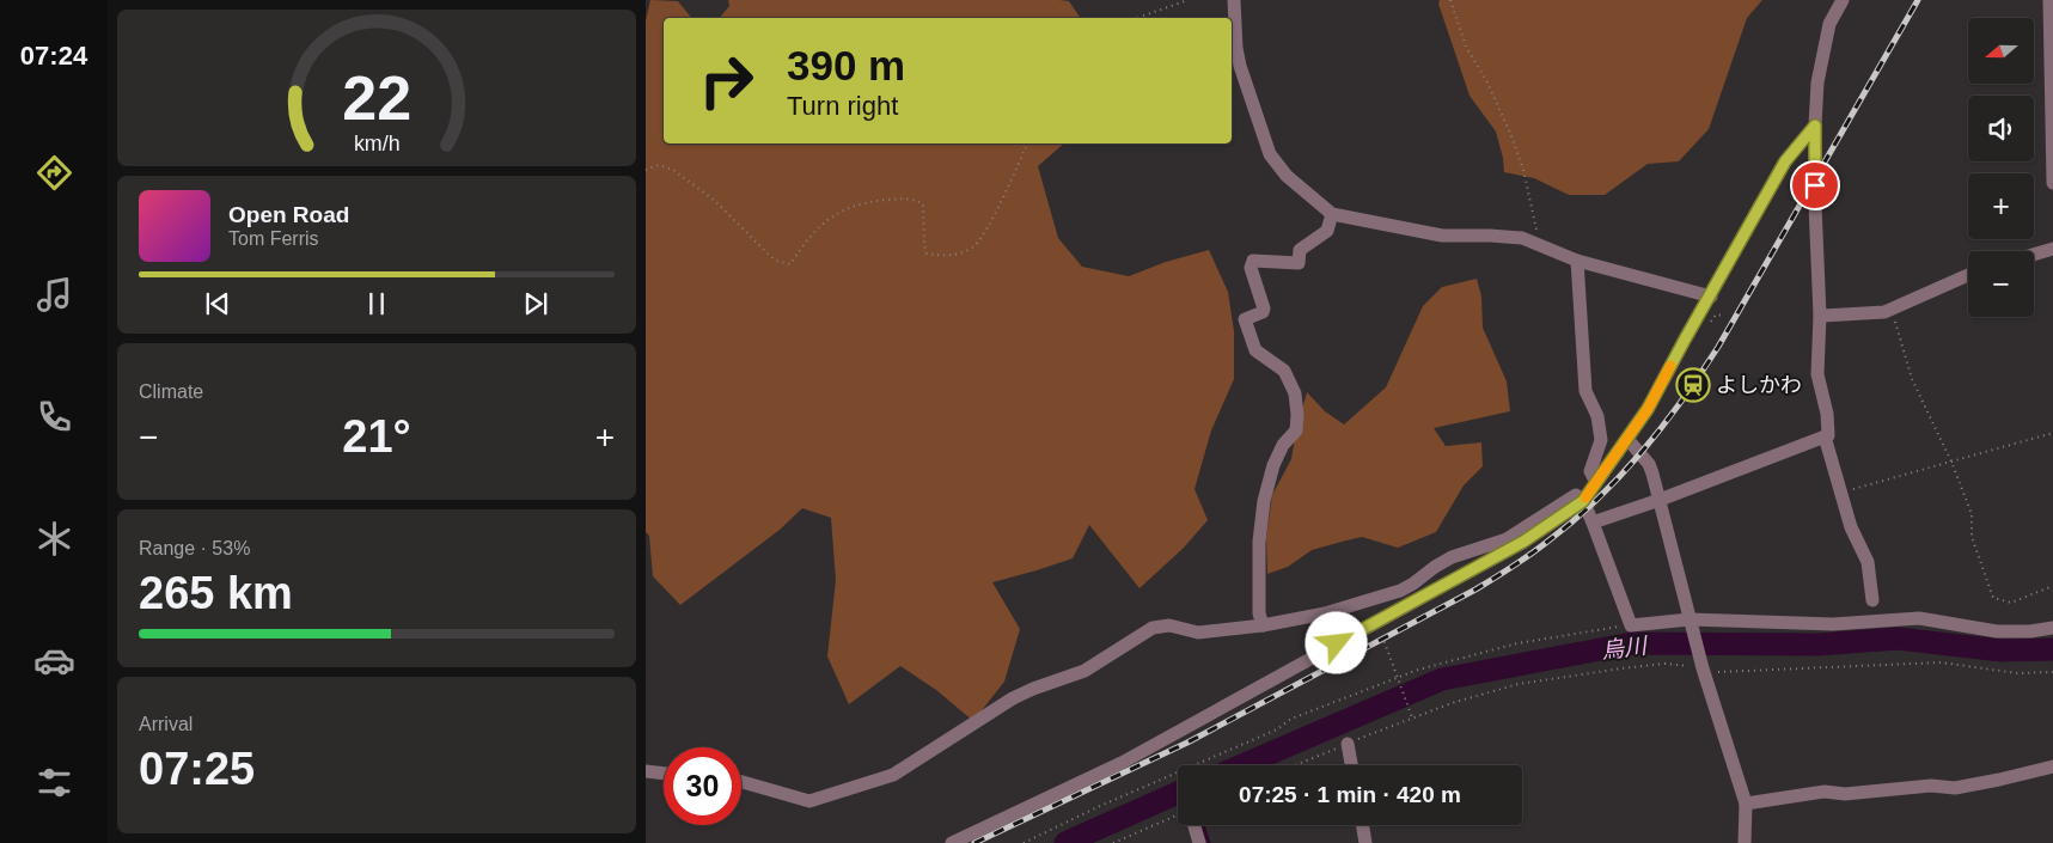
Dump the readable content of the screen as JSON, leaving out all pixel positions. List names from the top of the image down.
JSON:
{
  "water": ["烏川"],
  "places": {
    "station": ["よしかわ"]
  },
  "north": "left",
  "page": {
    "tabs": "07:24",
    "map_buttons": ["+", "−"],
    "turn": ["390 m", "Turn right"],
    "song": ["Open Road", "Tom Ferris"],
    "tile": [
      "Climate",
      ["Range · 53%", "265 km"],
      ["Arrival", "07:25"]
    ],
    "heat": ["−", "21°", "+"],
    "limit": "30",
    "trip": "07:25 · 1 min · 420 m",
    "gauge": ["22", "km/h"]
  }
}
